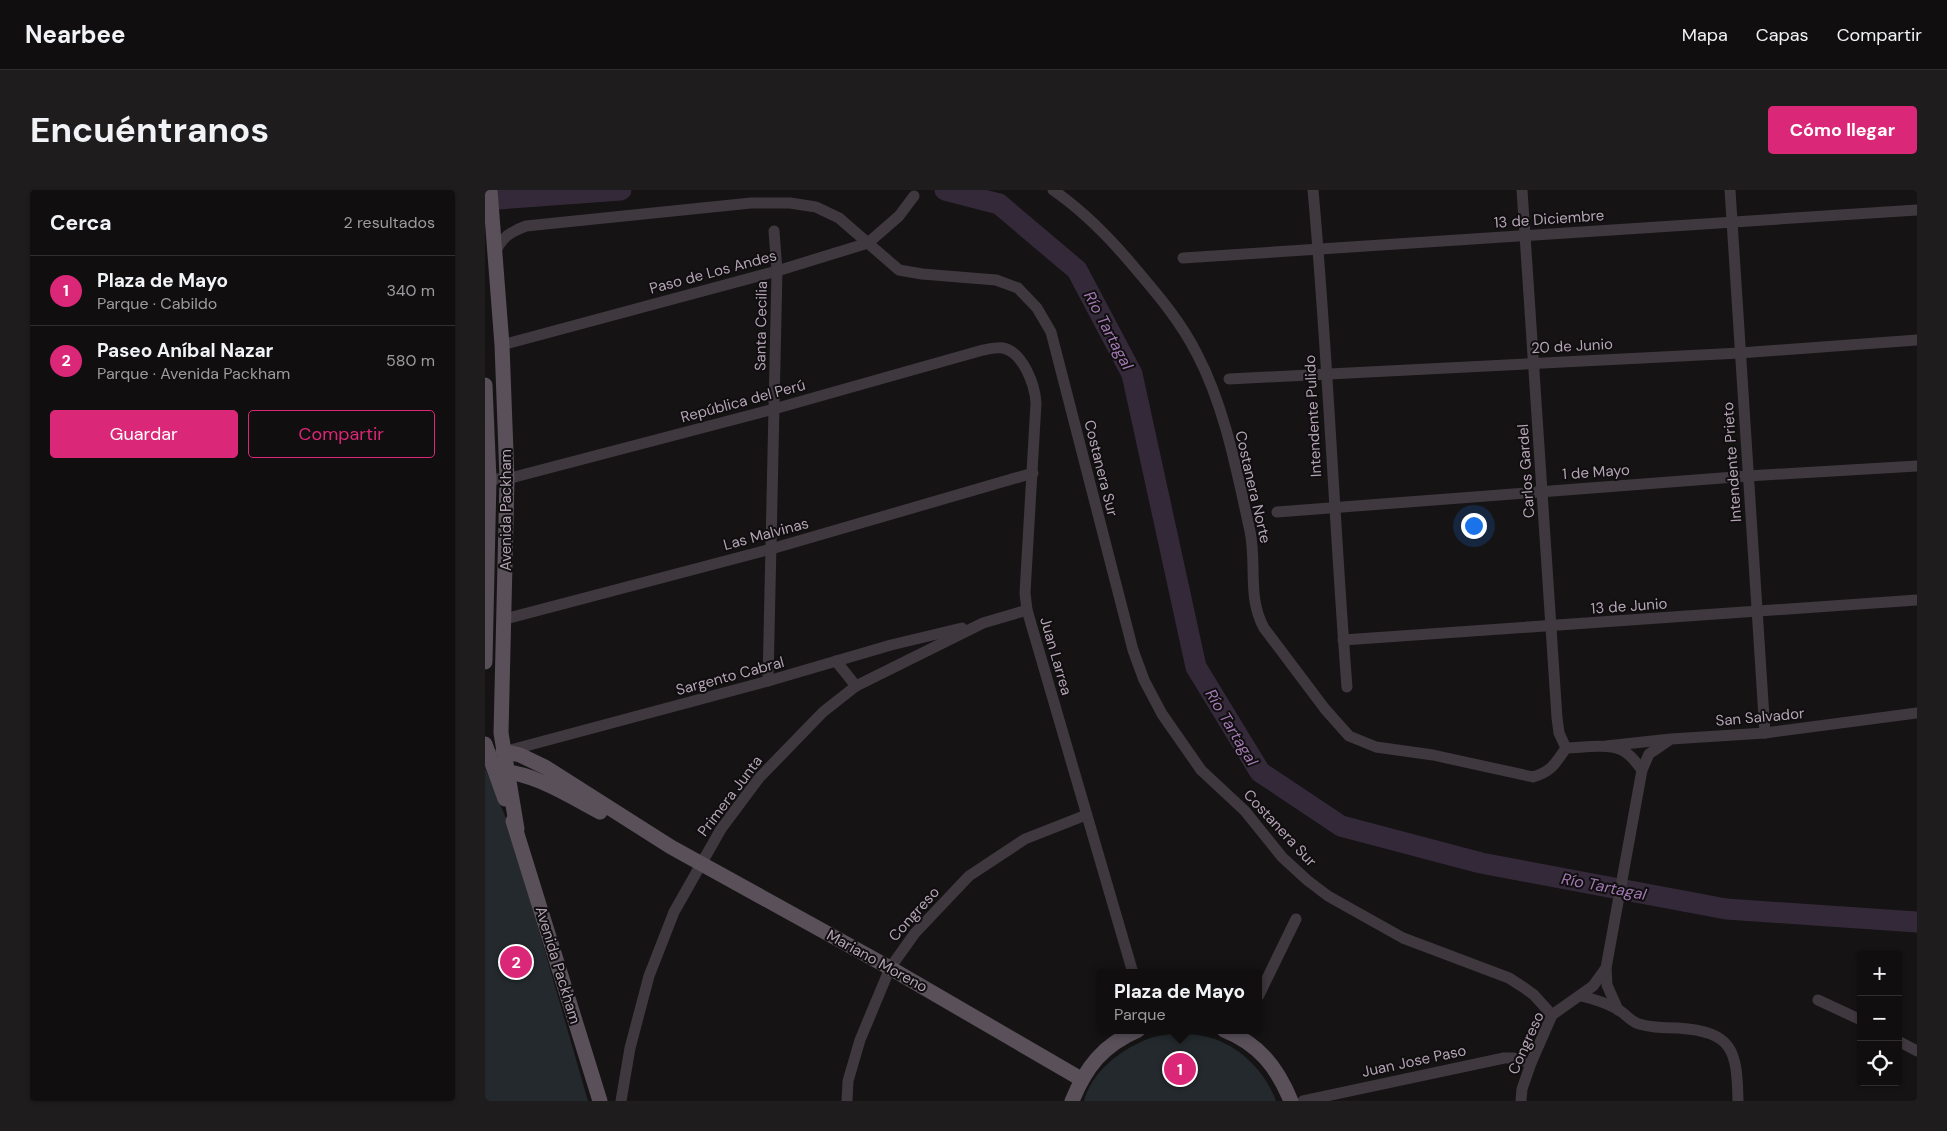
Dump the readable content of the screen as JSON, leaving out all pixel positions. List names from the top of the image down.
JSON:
{
  "streets": {
    "main road": ["Avenida Packham", "Mariano Moreno"],
    "street": [
      "13 de Diciembre",
      "Paso de Los Andes",
      "Santa Cecilia",
      "20 de Junio",
      "República del Perú",
      "Intendente Pulido",
      "Intendente Prieto",
      "Costanera Sur",
      "Carlos Gardel",
      "1 de Mayo",
      "Costanera Norte",
      "Las Malvinas",
      "13 de Junio",
      "Juan Larrea",
      "Sargento Cabral",
      "San Salvador",
      "Primera Junta",
      "Congreso",
      "Juan Jose Paso"
    ]
  },
  "crossings": [
    ["13 de Diciembre", "Intendente Pulido"],
    ["13 de Diciembre", "Intendente Prieto"],
    ["13 de Diciembre", "Carlos Gardel"],
    ["Paso de Los Andes", "Santa Cecilia"],
    ["Paso de Los Andes", "Costanera Sur"],
    ["Paso de Los Andes", "Avenida Packham"],
    ["Santa Cecilia", "República del Perú"],
    ["Santa Cecilia", "Las Malvinas"],
    ["Santa Cecilia", "Sargento Cabral"],
    ["20 de Junio", "Intendente Pulido"],
    ["20 de Junio", "Intendente Prieto"],
    ["20 de Junio", "Carlos Gardel"],
    ["República del Perú", "Avenida Packham"],
    ["República del Perú", "Juan Larrea"],
    ["Intendente Pulido", "1 de Mayo"],
    ["Intendente Pulido", "13 de Junio"],
    ["Intendente Prieto", "1 de Mayo"],
    ["Intendente Prieto", "13 de Junio"],
    ["Intendente Prieto", "San Salvador"],
    ["Costanera Sur", "Avenida Packham"],
    ["Costanera Sur", "Congreso"],
    ["Carlos Gardel", "1 de Mayo"],
    ["Carlos Gardel", "Costanera Norte"],
    ["Carlos Gardel", "13 de Junio"],
    ["Carlos Gardel", "San Salvador"],
    ["Costanera Norte", "San Salvador"],
    ["Avenida Packham", "Las Malvinas"],
    ["Avenida Packham", "Sargento Cabral"],
    ["Avenida Packham", "Mariano Moreno"],
    ["Las Malvinas", "Juan Larrea"],
    ["Juan Larrea", "Primera Junta"],
    ["Juan Larrea", "Congreso"],
    ["Sargento Cabral", "Primera Junta"],
    ["Sargento Cabral", "Mariano Moreno"],
    ["Primera Junta", "Mariano Moreno"],
    ["Congreso", "Mariano Moreno"],
    ["Congreso", "Juan Jose Paso"]
  ],
  "water": ["Río Tartagal"],
  "page": {
    "header": "Nearbee",
    "nav": ["Mapa", "Capas", "Compartir"],
    "buttons": [
      "Cómo llegar",
      ["Guardar", "Compartir"]
    ],
    "title": "Encuéntranos",
    "heading": ["Cerca", "2 resultados"],
    "list": [
      {
        "mark": "1",
        "name": "Plaza de Mayo",
        "note": "Parque · Cabildo",
        "value": "340 m"
      },
      {
        "mark": "2",
        "name": "Paseo Aníbal Nazar",
        "note": "Parque · Avenida Packham",
        "value": "580 m"
      }
    ],
    "pins": ["2", "1"],
    "map_buttons": ["+", "−"],
    "popup": ["Plaza de Mayo", "Parque"]
  }
}
